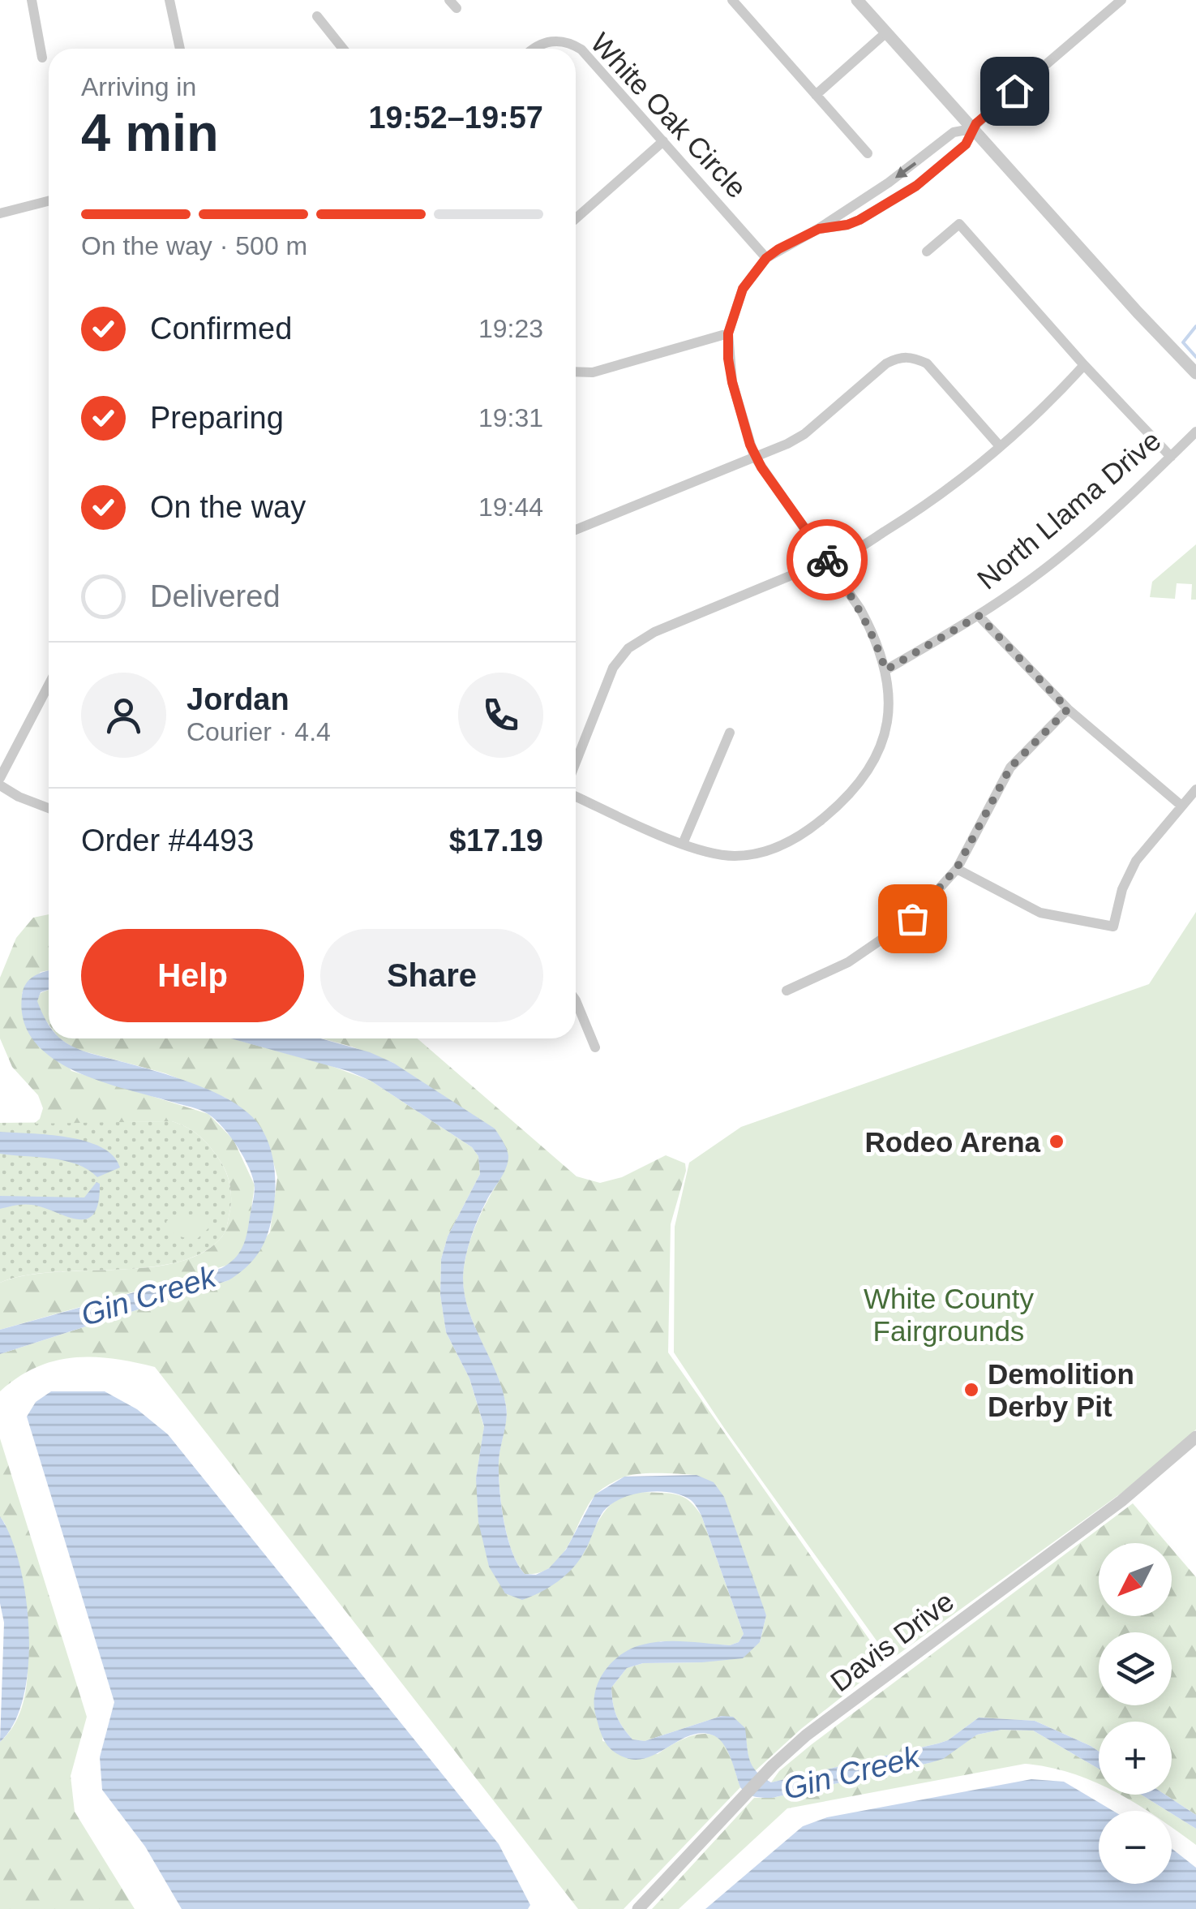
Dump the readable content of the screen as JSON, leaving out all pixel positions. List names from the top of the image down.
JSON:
{
  "streets": {
    "street": ["White Oak Circle", "North Llama Drive", "Davis Drive"]
  },
  "water": ["Gin Creek"],
  "parks": ["White County Fairgrounds"],
  "places": ["Rodeo Arena", "Demolition Derby Pit"],
  "north": "bottom left",
  "page": {
    "heading": ["4 min", "Arriving in", "19:52–19:57"],
    "panel": [
      "Jordan",
      "Courier · 4.4",
      "Order #4493",
      "$17.19"
    ],
    "bar": "On the way · 500 m",
    "list": [
      ["Confirmed", "19:23"],
      ["Preparing", "19:31"],
      ["On the way", "19:44"],
      "Delivered"
    ],
    "buttons": ["Help", "Share"],
    "map_buttons": ["+", "−"]
  }
}
